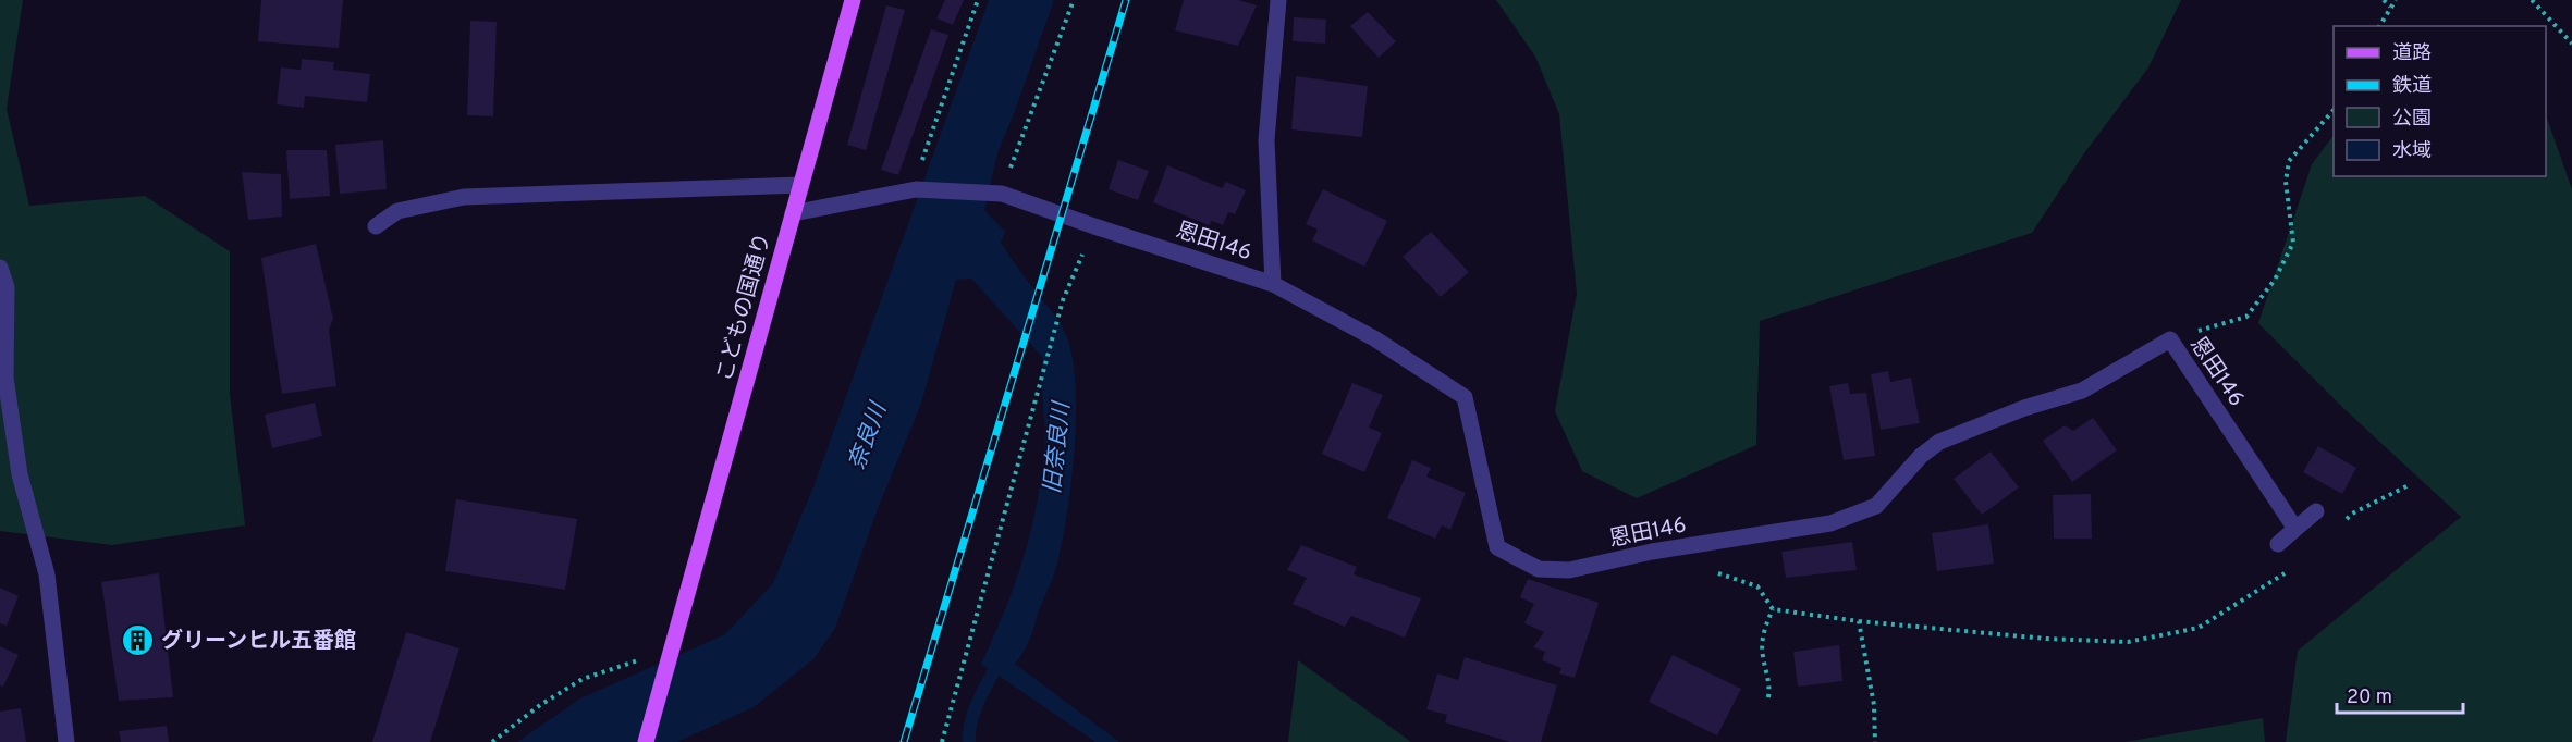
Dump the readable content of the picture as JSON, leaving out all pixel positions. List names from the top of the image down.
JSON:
{
  "streets": {
    "main road": ["こどもの国通り"],
    "street": ["恩田146"]
  },
  "crossings": [
    ["恩田146", "こどもの国通り"]
  ],
  "water": ["奈良川", "旧奈良川"],
  "places": {
    "building": ["グリーンヒル五番館"]
  },
  "legend": [
    "道路",
    "鉄道",
    "公園",
    "水域"
  ],
  "scale_bar": "20 m"
}
